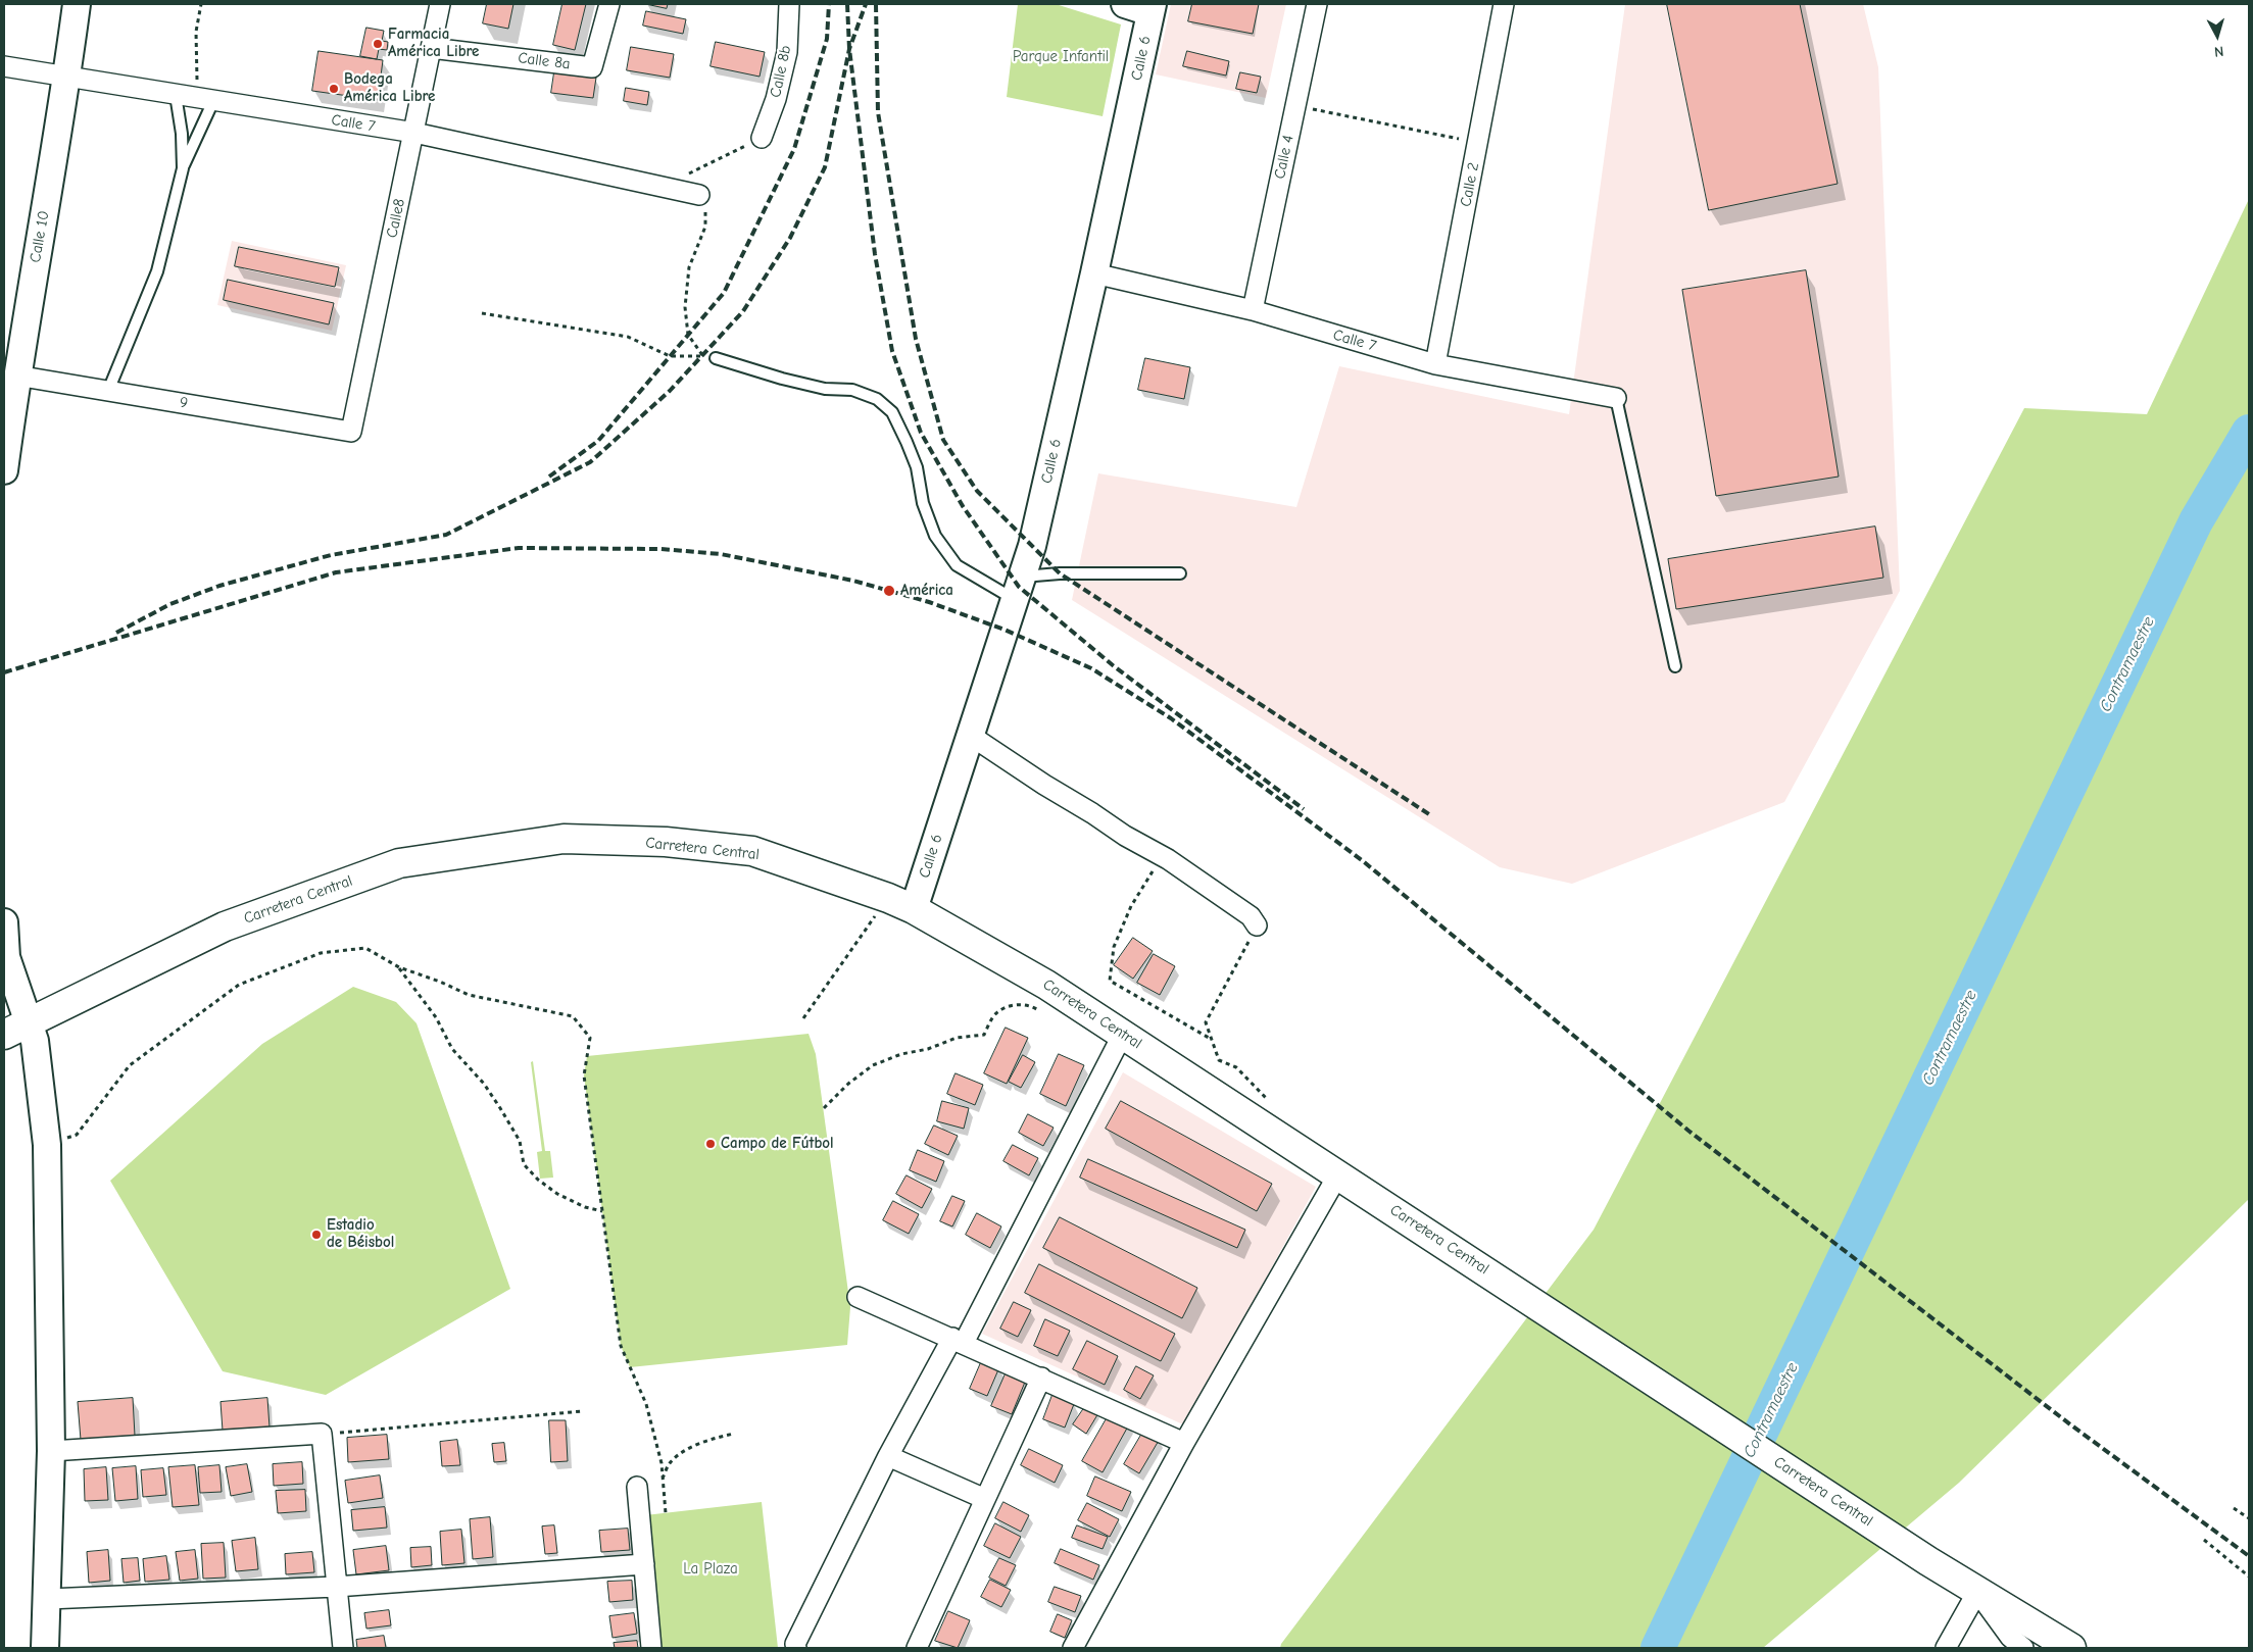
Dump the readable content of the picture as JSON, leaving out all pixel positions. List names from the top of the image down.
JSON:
{
  "streets": {
    "highway": ["Carretera Central"],
    "street": [
      "Calle 6",
      "Calle 8a",
      "Calle 8b",
      "Calle 7",
      "Calle 4",
      "Calle 2",
      "Calle8",
      "Calle 10",
      "9"
    ]
  },
  "crossings": [
    ["Calle 6", "Calle 7"],
    ["Calle 6", "Carretera Central"],
    ["Calle 8a", "Calle8"],
    ["Calle 7", "Calle 4"],
    ["Calle 7", "Calle 2"],
    ["Calle 7", "Calle8"],
    ["Calle 7", "Calle 10"],
    ["Calle8", "9"],
    ["Calle 10", "9"]
  ],
  "water": ["Contramaestre"],
  "parks": ["Parque Infantil", "La Plaza"],
  "places": [
    "Farmacia América Libre",
    "Bodega América Libre",
    "América",
    "Campo de Fútbol",
    "Estadio de Béisbol"
  ],
  "north": "bottom"
}
